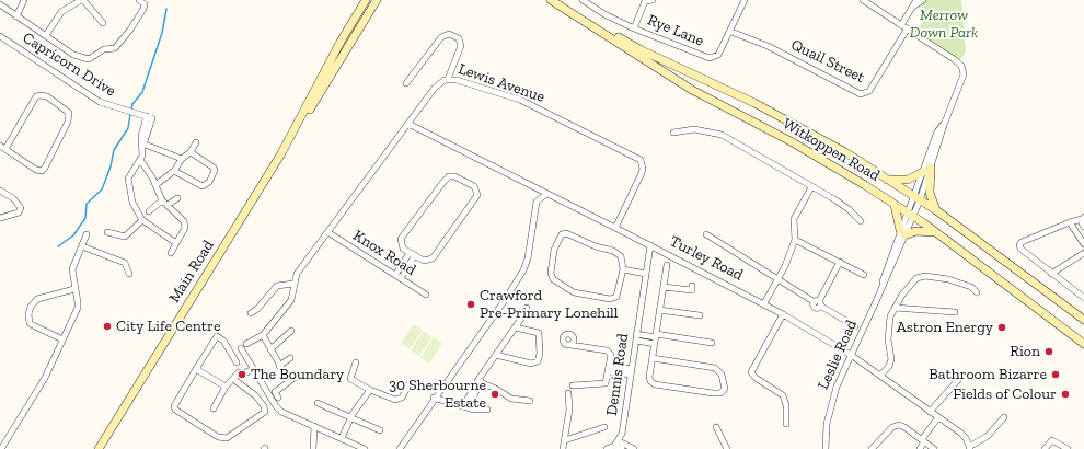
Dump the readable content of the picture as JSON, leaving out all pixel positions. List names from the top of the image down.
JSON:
{
  "streets": {
    "main road": ["Witkoppen Road", "Main Road"],
    "street": [
      "Rye Lane",
      "Quail Street",
      "Capricorn Drive",
      "Lewis Avenue",
      "Knox Road",
      "Turley Road",
      "Leslie Road",
      "Dennis Road"
    ]
  },
  "crossings": [
    ["Rye Lane", "Quail Street"],
    ["Lewis Avenue", "Knox Road"],
    ["Lewis Avenue", "Turley Road"],
    ["Witkoppen Road", "Leslie Road"],
    ["Turley Road", "Leslie Road"],
    ["Turley Road", "Dennis Road"]
  ],
  "parks": ["Merrow Down Park"],
  "places": [
    "Crawford Pre-Primary Lonehill",
    "City Life Centre",
    "Astron Energy",
    "Rion",
    "The Boundary",
    "Bathroom Bizarre",
    "30 Sherbourne Estate",
    "Fields of Colour"
  ]
}
